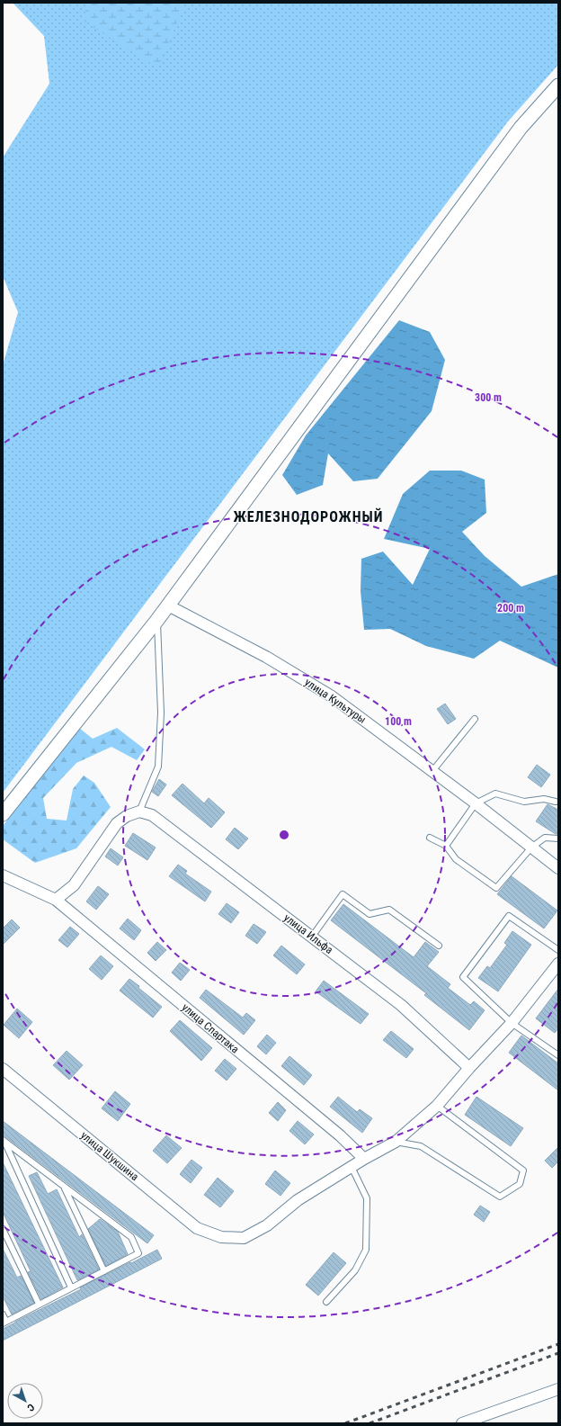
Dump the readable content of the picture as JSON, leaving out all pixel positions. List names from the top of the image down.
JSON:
{
  "streets": {
    "street": [
      "улица Культуры",
      "улица Ильфа",
      "улица Спартака",
      "улица Шукшина"
    ]
  },
  "crossings": [
    ["улица Ильфа", "улица Шукшина"],
    ["улица Спартака", "улица Шукшина"]
  ],
  "districts": ["ЖЕЛЕЗНОДОРОЖНЫЙ"],
  "north": "bottom right",
  "rings": ["300 m", "200 m", "100 m"]
}
